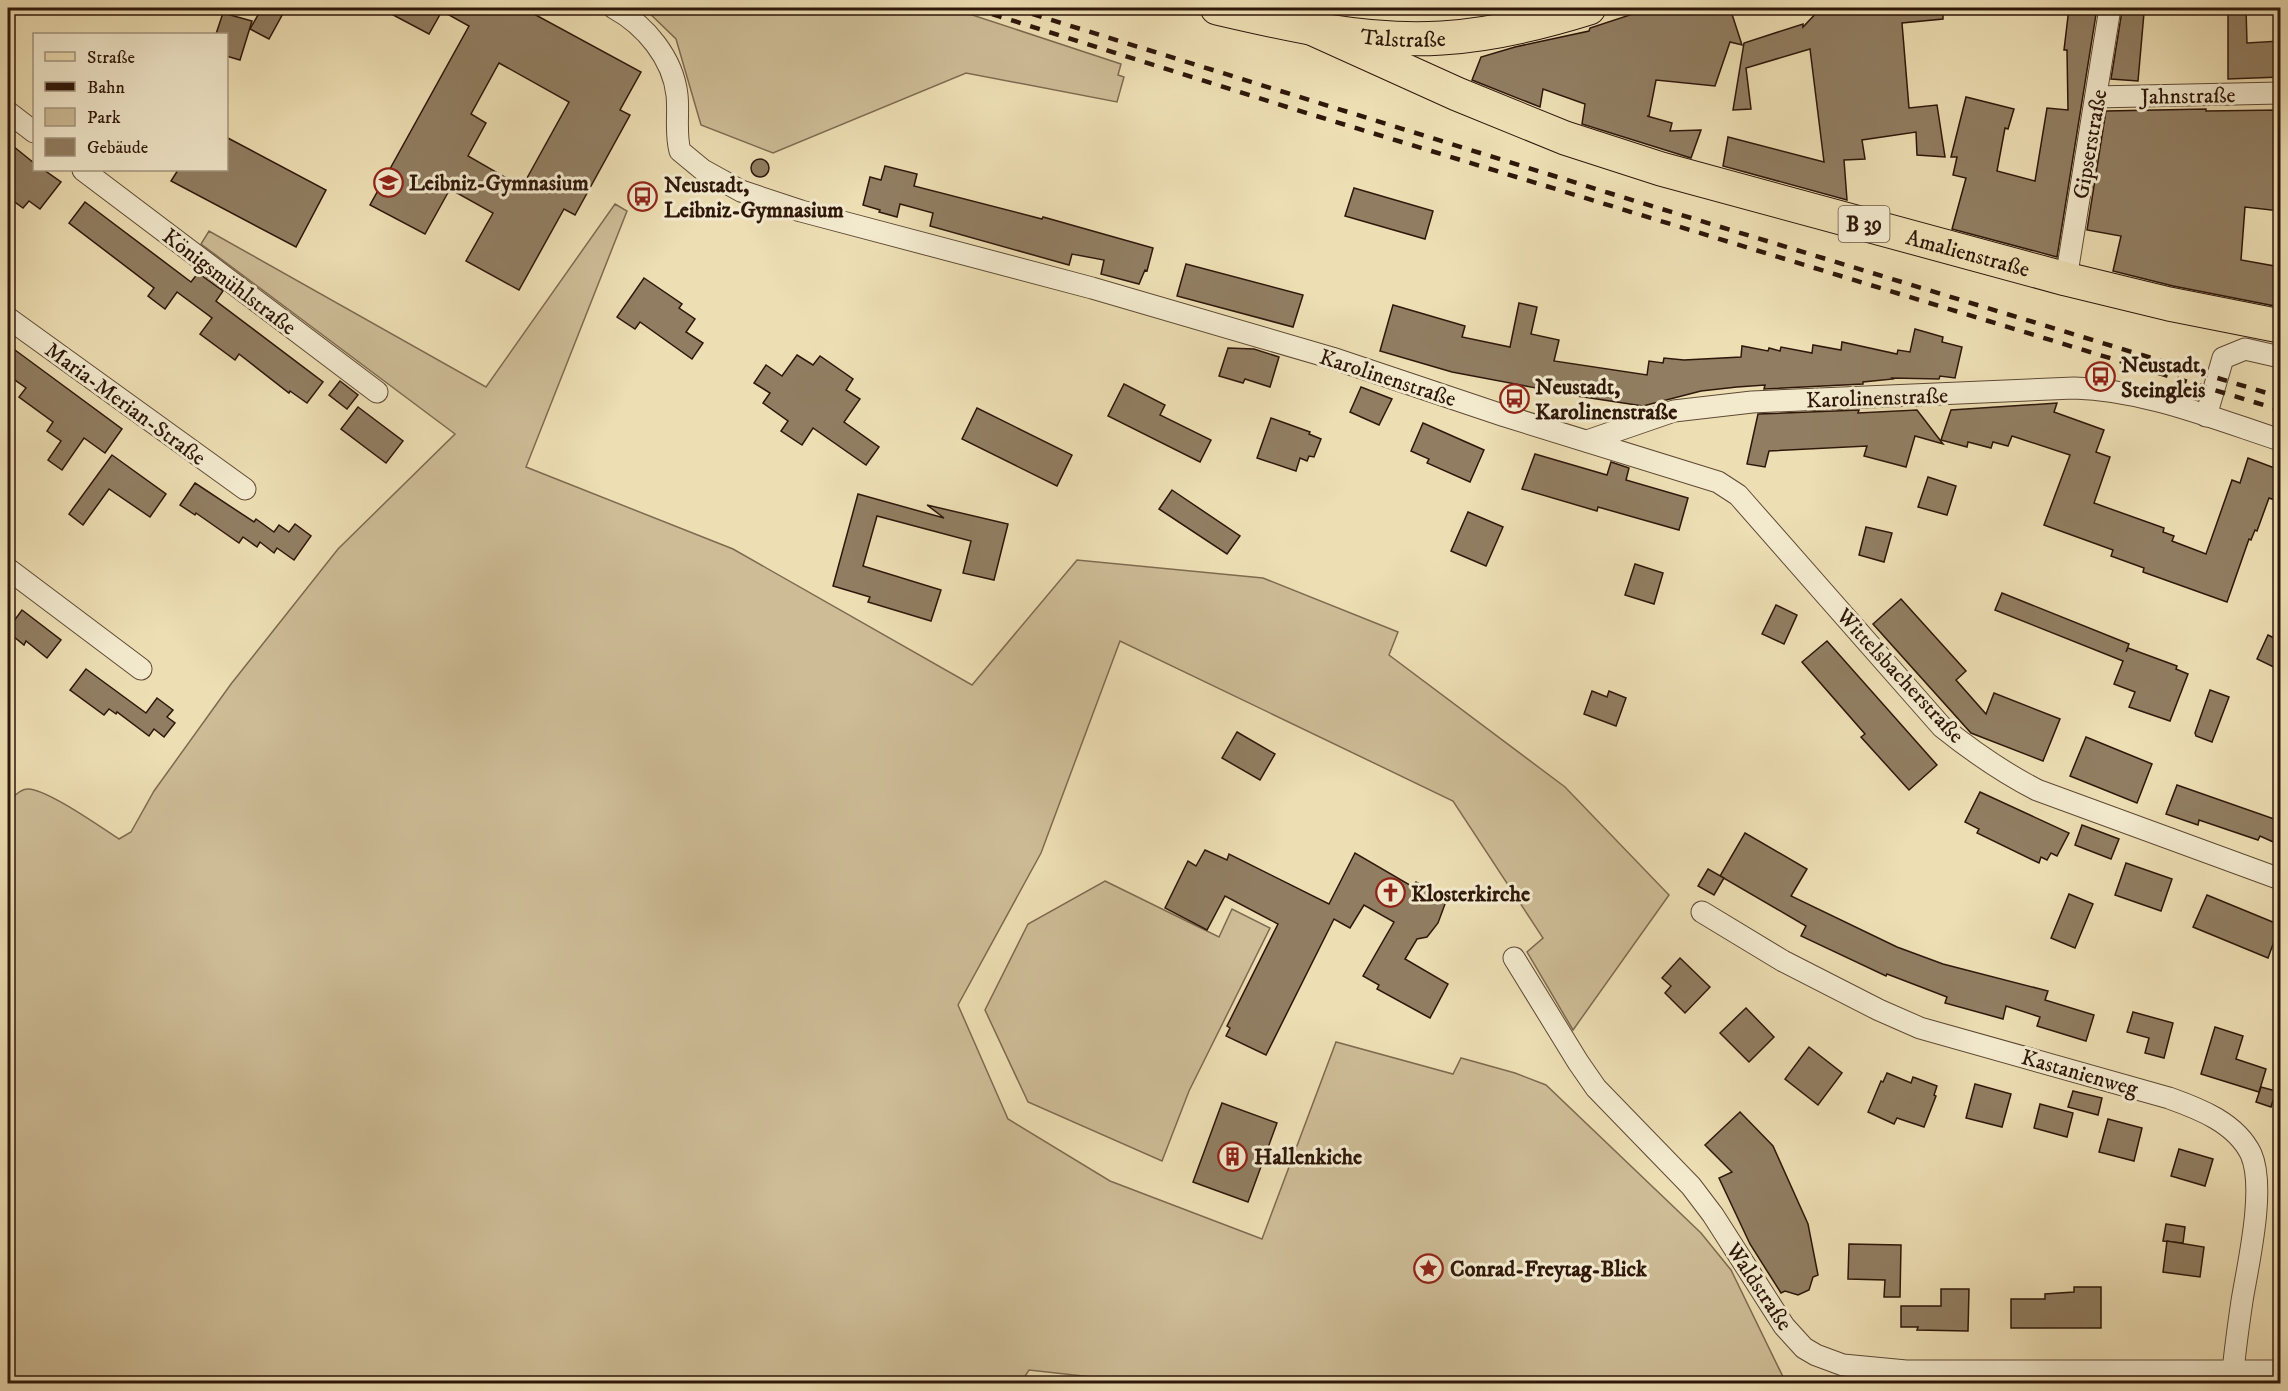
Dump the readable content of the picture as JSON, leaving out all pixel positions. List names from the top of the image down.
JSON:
{
  "streets": {
    "main road": ["Talstraße", "B 39", "Amalienstraße"],
    "street": [
      "Jahnstraße",
      "Gipserstraße",
      "Königsmühlstraße",
      "Karolinenstraße",
      "Maria-Merian-Straße",
      "Wittelsbacherstraße",
      "Kastanienweg",
      "Waldstraße"
    ]
  },
  "crossings": [
    ["Talstraße", "Amalienstraße"],
    ["Jahnstraße", "Gipserstraße"],
    ["Gipserstraße", "Amalienstraße"],
    ["Karolinenstraße", "Wittelsbacherstraße"],
    ["Kastanienweg", "Waldstraße"]
  ],
  "places": {
    "school or university": ["Leibniz-Gymnasium"],
    "bus stop": ["Neustadt, Leibniz-Gymnasium", "Neustadt, Steingleis", "Neustadt, Karolinenstraße"],
    "church": ["Klosterkirche"],
    "building": ["Hallenkiche"],
    "place": ["Conrad-Freytag-Blick"]
  },
  "legend": [
    "Straße",
    "Bahn",
    "Park",
    "Gebäude"
  ]
}
